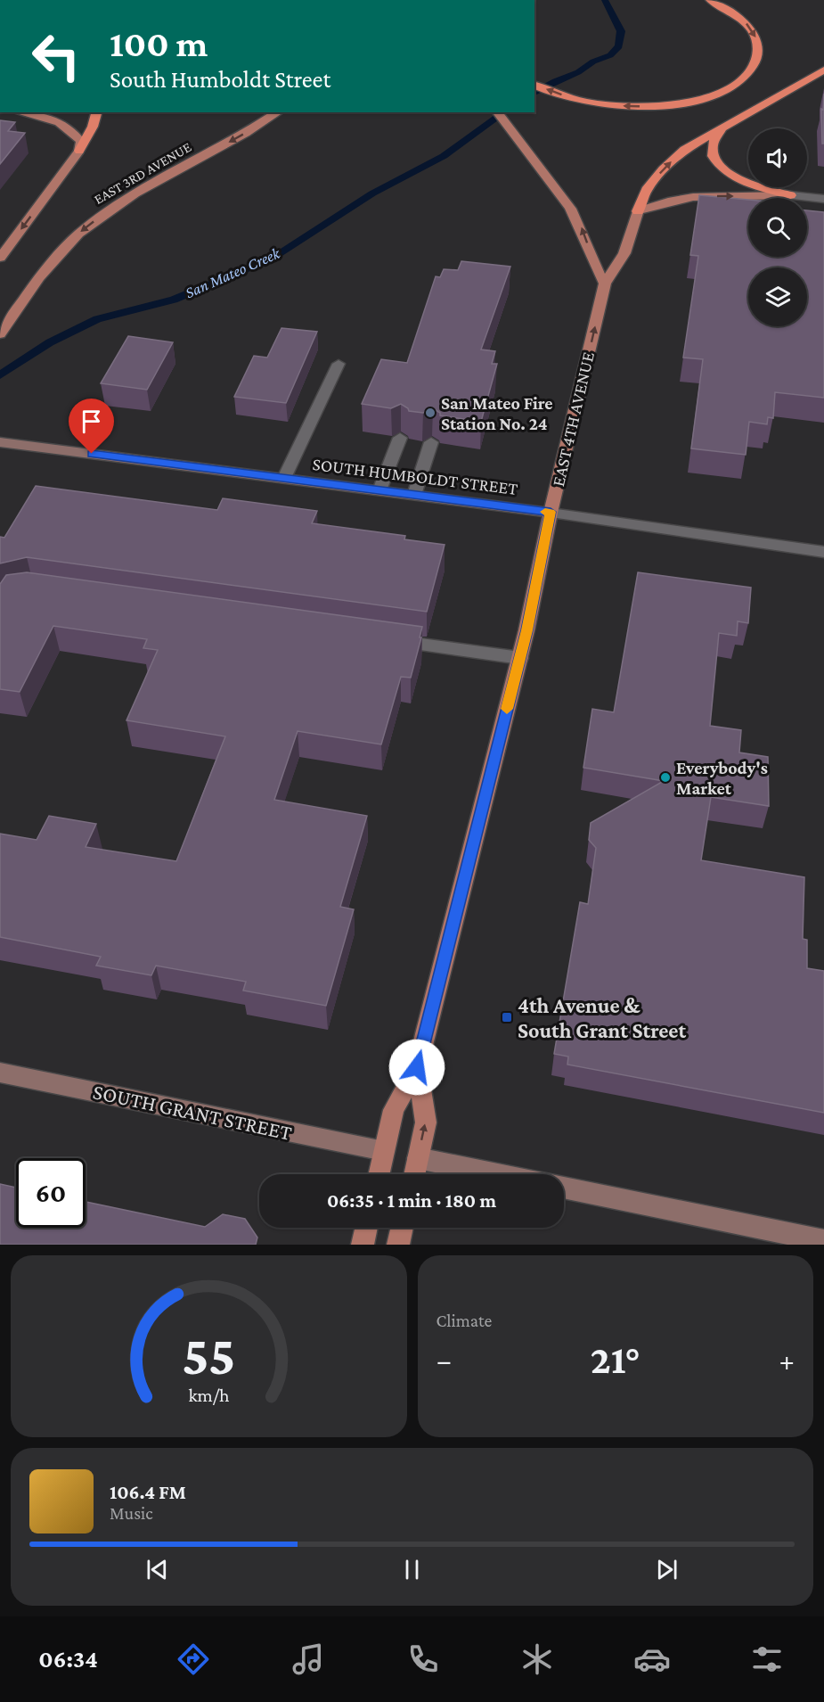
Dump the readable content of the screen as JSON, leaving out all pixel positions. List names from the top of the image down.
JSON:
{
  "streets": {
    "main road": ["EAST 3RD AVENUE", "EAST 4TH AVENUE"],
    "street": ["SOUTH HUMBOLDT STREET", "SOUTH GRANT STREET"]
  },
  "crossings": [
    ["EAST 4TH AVENUE", "SOUTH HUMBOLDT STREET"],
    ["EAST 4TH AVENUE", "SOUTH GRANT STREET"]
  ],
  "water": ["San Mateo Creek"],
  "places": {
    "other": ["San Mateo Fire Station No. 24", "Everybody's Market"],
    "transit": ["4th Avenue & South Grant Street"]
  },
  "page": {
    "turn": ["100 m", "South Humboldt Street"],
    "limit": "60",
    "trip": "06:35 · 1 min · 180 m",
    "tile": "Climate",
    "heat": ["−", "21°", "+"],
    "song": ["106.4 FM", "Music"],
    "tabs": "06:34",
    "gauge": ["55", "km/h"]
  }
}
